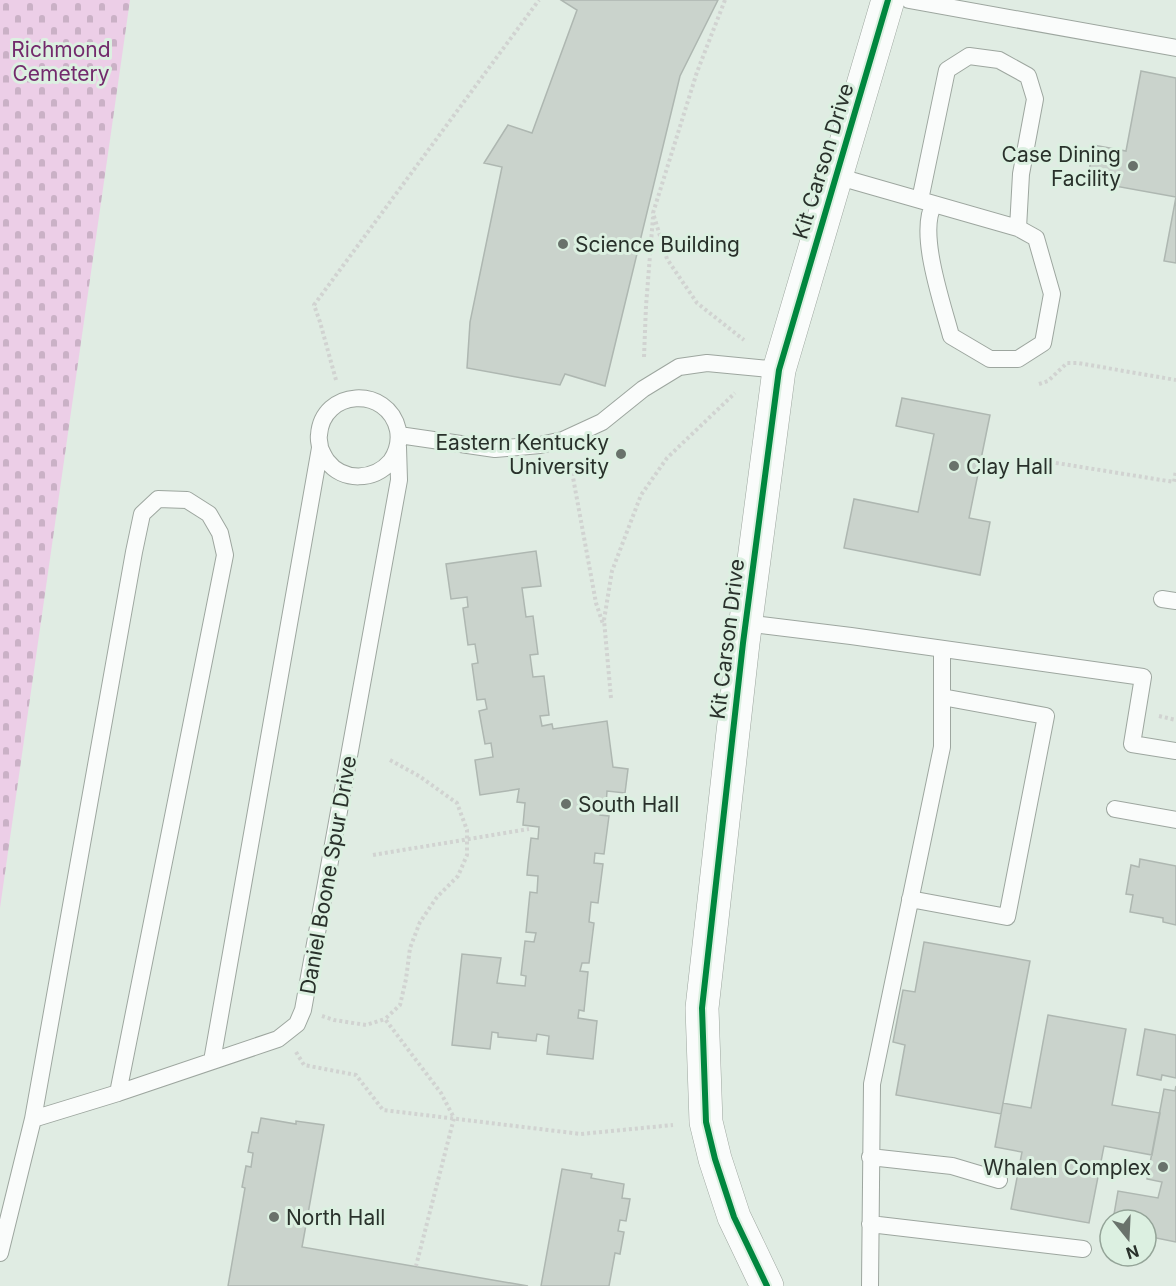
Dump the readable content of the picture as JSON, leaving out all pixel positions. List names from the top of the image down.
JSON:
{
  "streets": {
    "street": ["Kit Carson Drive"],
    "lane": ["Daniel Boone Spur Drive"]
  },
  "parks": ["Richmond Cemetery"],
  "places": [
    "Case Dining Facility",
    "Science Building",
    "Eastern Kentucky University",
    "Clay Hall",
    "South Hall",
    "Whalen Complex",
    "North Hall"
  ],
  "north": "bottom"
}
